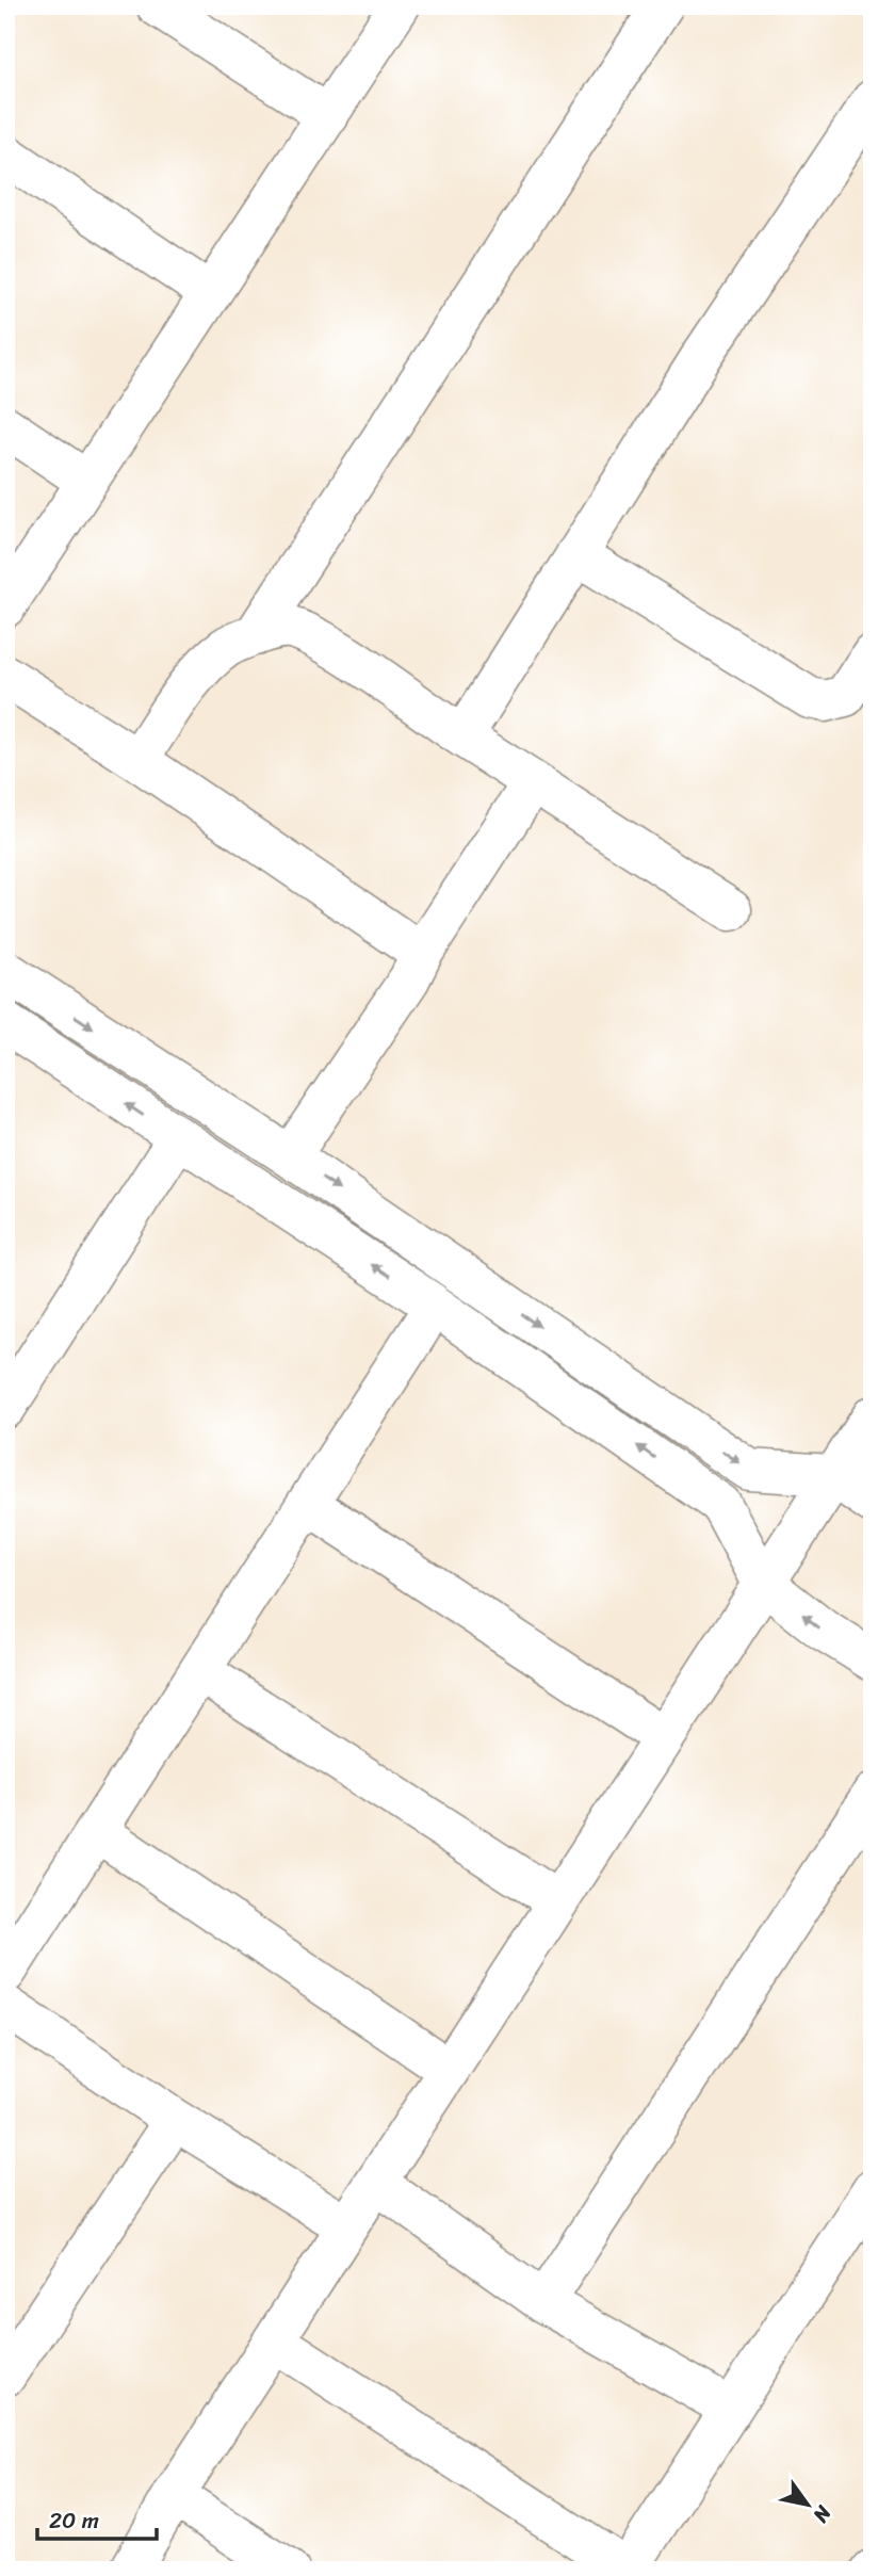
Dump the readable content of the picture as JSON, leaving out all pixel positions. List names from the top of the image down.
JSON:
{
  "scale_bar": "20 m",
  "north": "bottom right"
}
